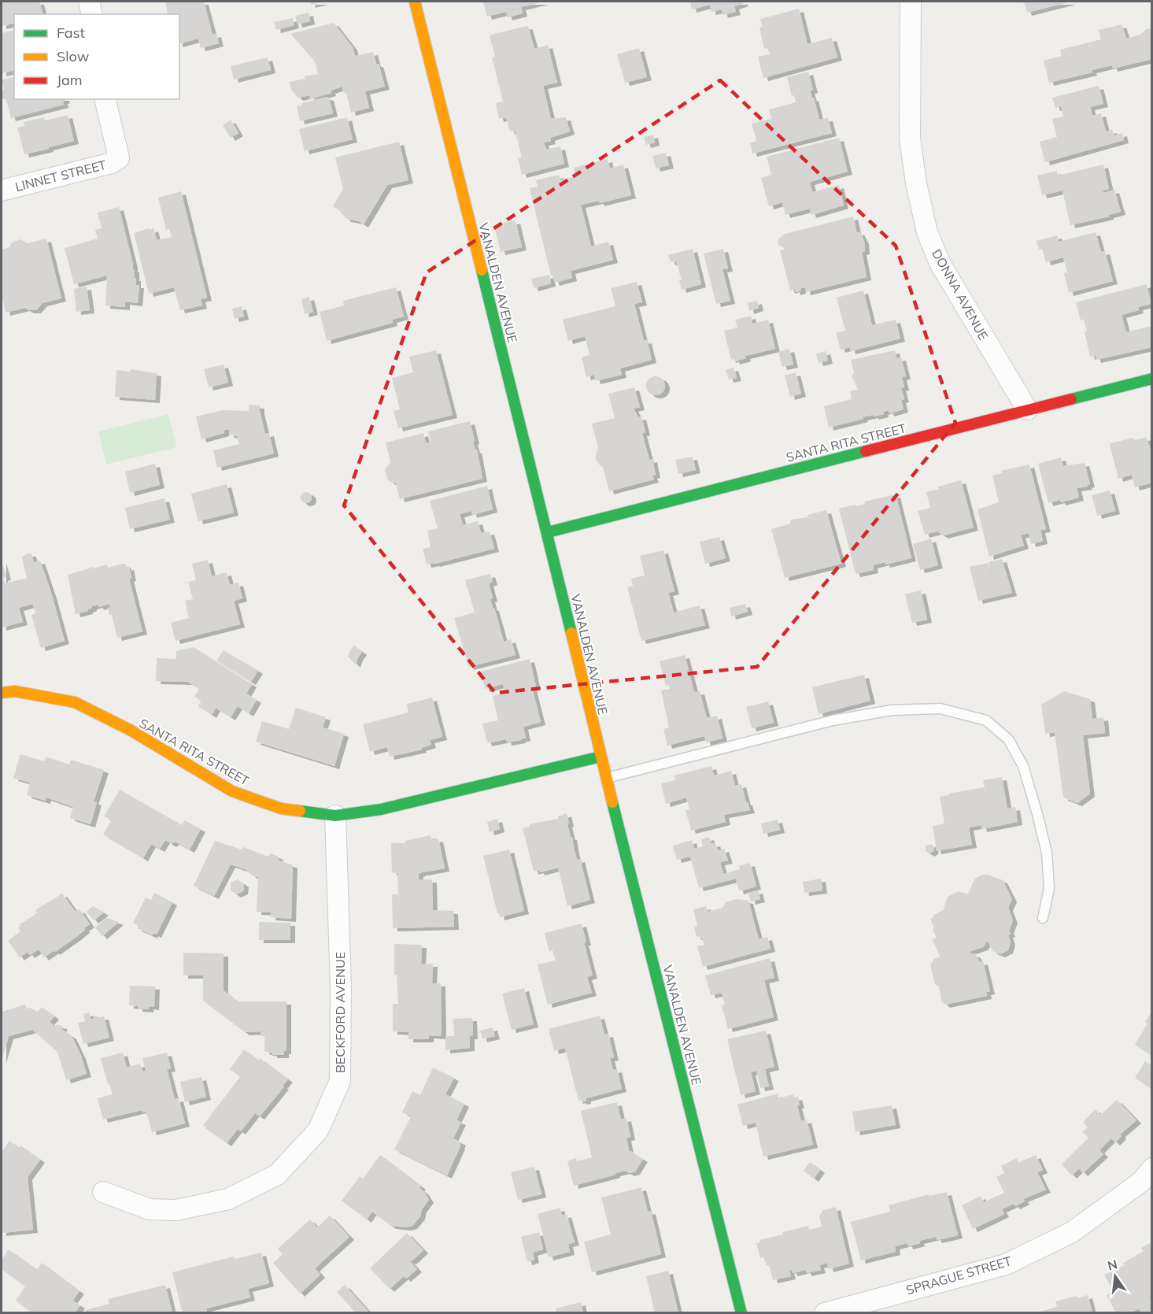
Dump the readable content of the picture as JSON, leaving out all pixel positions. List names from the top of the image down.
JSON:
{
  "streets": {
    "main road": ["VANALDEN AVENUE", "SANTA RITA STREET"],
    "street": [
      "LINNET STREET",
      "DONNA AVENUE",
      "BECKFORD AVENUE",
      "SPRAGUE STREET"
    ]
  },
  "crossings": [
    ["VANALDEN AVENUE", "SANTA RITA STREET"],
    ["DONNA AVENUE", "SANTA RITA STREET"],
    ["SANTA RITA STREET", "BECKFORD AVENUE"]
  ],
  "legend": ["Fast", "Slow", "Jam"],
  "north": "top"
}
